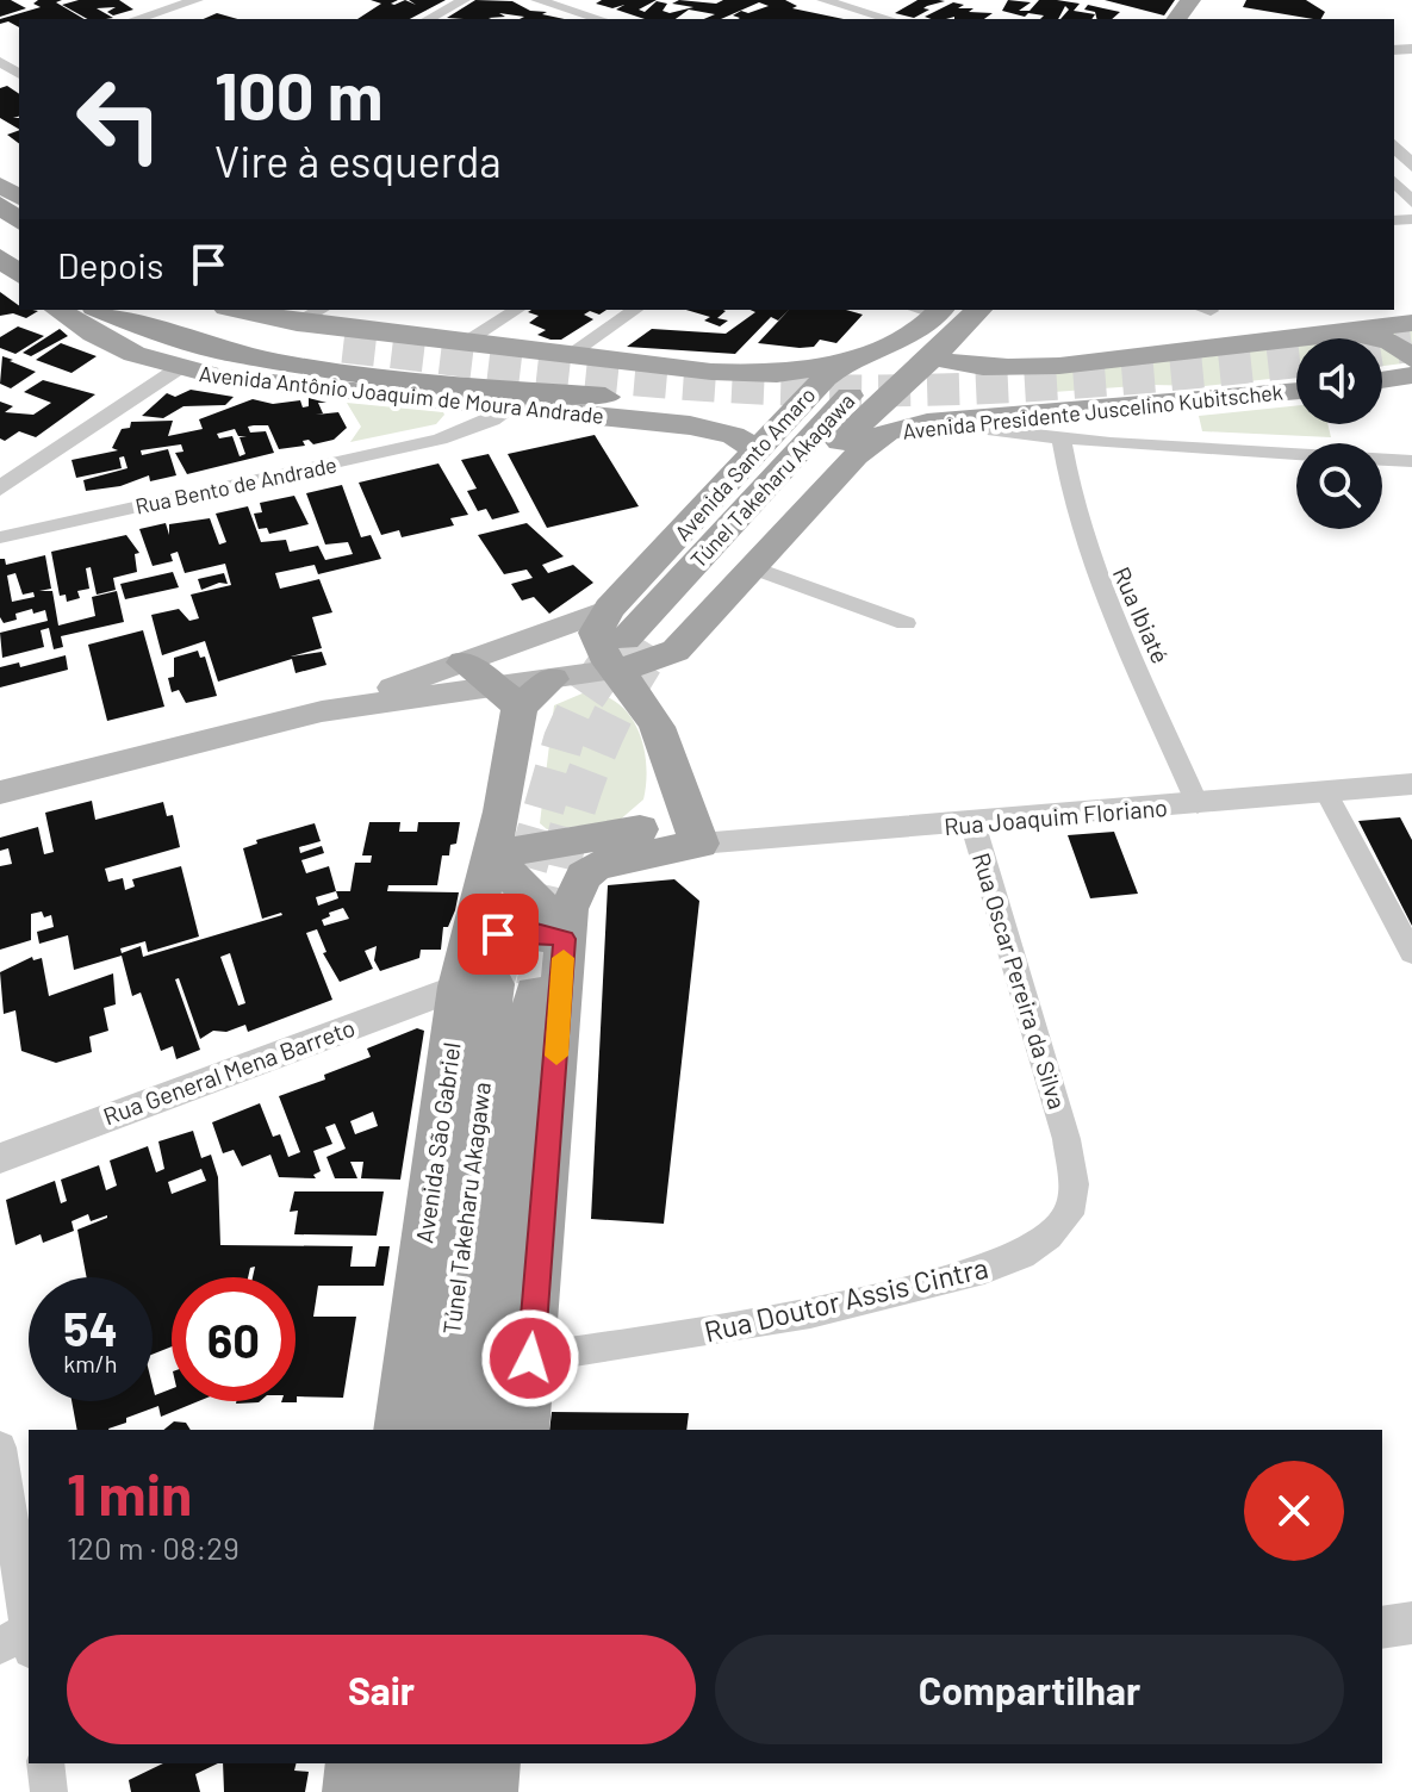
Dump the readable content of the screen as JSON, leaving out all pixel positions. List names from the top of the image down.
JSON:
{
  "streets": {
    "main road": [
      "Avenida Antônio Joaquim de Moura Andrade",
      "Avenida Presidente Juscelino Kubitschek",
      "Avenida Santo Amaro",
      "Túnel Takeharu Akagawa",
      "Avenida São Gabriel"
    ],
    "street": [
      "Rua Bento de Andrade",
      "Rua Ibiaté",
      "Rua Joaquim Floriano",
      "Rua Oscar Pereira da Silva",
      "Rua General Mena Barreto",
      "Rua Doutor Assis Cintra"
    ]
  },
  "crossings": [
    ["Avenida Antônio Joaquim de Moura Andrade", "Avenida Santo Amaro"],
    ["Avenida Antônio Joaquim de Moura Andrade", "Rua Bento de Andrade"],
    ["Avenida Presidente Juscelino Kubitschek", "Avenida Santo Amaro"],
    ["Avenida Presidente Juscelino Kubitschek", "Túnel Takeharu Akagawa"],
    ["Avenida Santo Amaro", "Túnel Takeharu Akagawa"],
    ["Túnel Takeharu Akagawa", "Rua General Mena Barreto"],
    ["Túnel Takeharu Akagawa", "Avenida São Gabriel"],
    ["Rua Ibiaté", "Rua Joaquim Floriano"],
    ["Rua Joaquim Floriano", "Rua Oscar Pereira da Silva"],
    ["Rua Oscar Pereira da Silva", "Rua Doutor Assis Cintra"],
    ["Rua General Mena Barreto", "Avenida São Gabriel"]
  ],
  "page": {
    "turn": ["100 m", "Vire à esquerda"],
    "then": "Depois",
    "speed": "54 km/h",
    "limit": "60",
    "heading": ["1 min", "120 m · 08:29"],
    "buttons": ["Sair", "Compartilhar"]
  }
}
